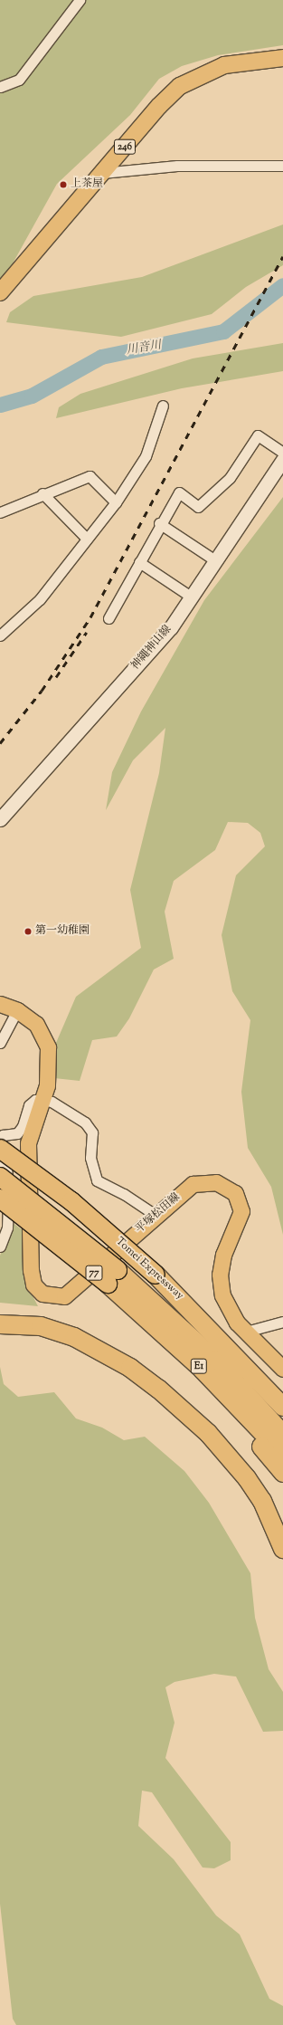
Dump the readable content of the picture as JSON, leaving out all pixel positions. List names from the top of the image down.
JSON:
{
  "streets": {
    "highway": ["246", "Tomei Expressway", "E1"],
    "main road": ["神縄神山線", "平塚松田線", "77"]
  },
  "water": ["川音川"],
  "places": ["上茶屋", "第一幼稚園"]
}
